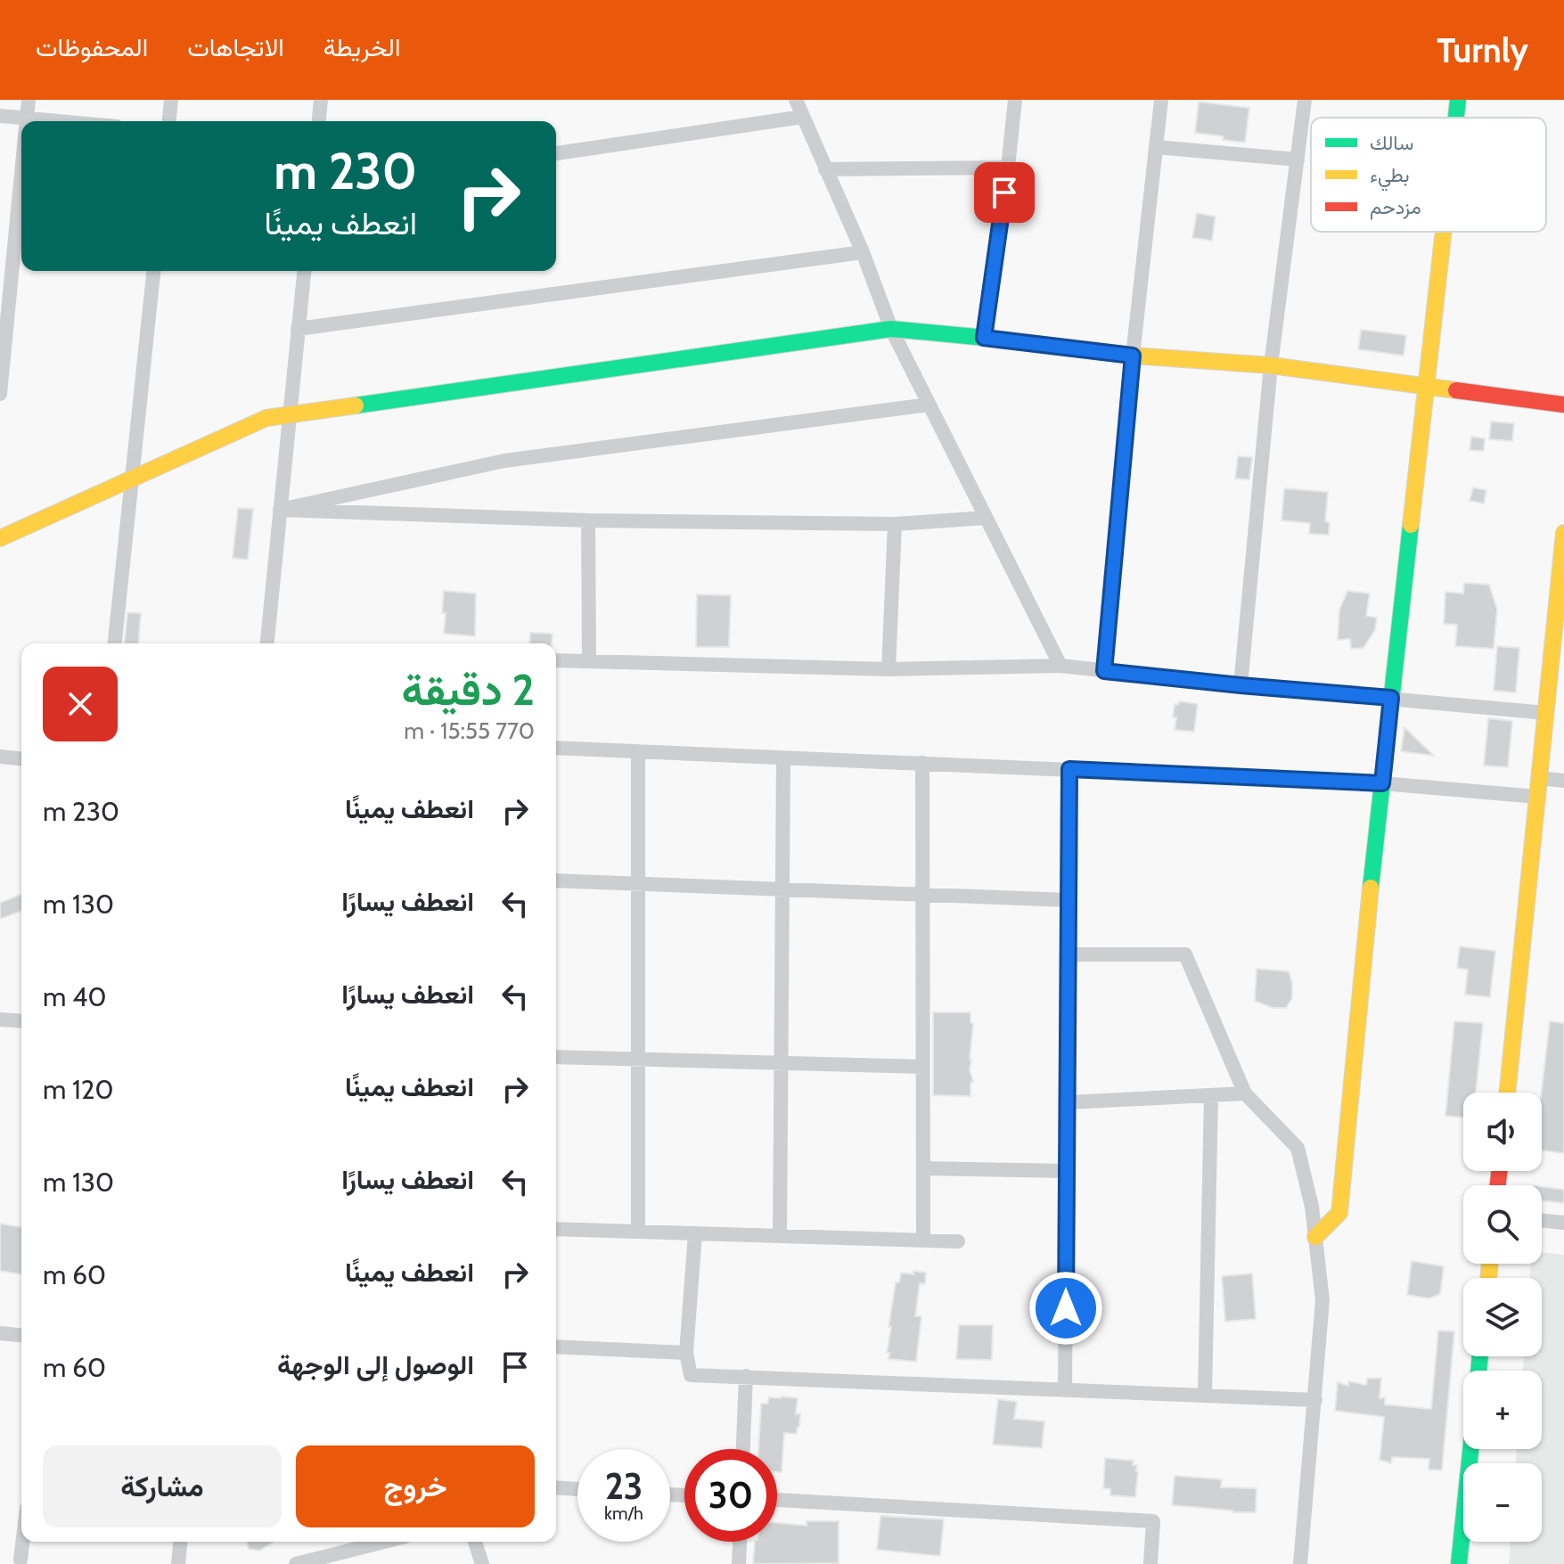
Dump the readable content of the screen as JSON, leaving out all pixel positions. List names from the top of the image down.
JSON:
{
  "legend": ["سالك", "بطيء", "مزدحم"],
  "page": {
    "header": "Turnly",
    "nav": ["الخريطة", "الاتجاهات", "المحفوظات"],
    "turn": ["230 m", "انعطف يمينًا"],
    "heading": ["2 دقيقة", "770 m · 15:55"],
    "list": [
      {
        "name": "انعطف يمينًا",
        "value": "230 m"
      },
      {
        "name": "انعطف يسارًا",
        "value": "130 m"
      },
      {
        "name": "انعطف يسارًا",
        "value": "40 m"
      },
      {
        "name": "انعطف يمينًا",
        "value": "120 m"
      },
      {
        "name": "انعطف يسارًا",
        "value": "130 m"
      },
      {
        "name": "انعطف يمينًا",
        "value": "60 m"
      },
      {
        "name": "الوصول إلى الوجهة",
        "value": "60 m"
      }
    ],
    "map_buttons": ["+", "−"],
    "buttons": ["خروج", "مشاركة"],
    "speed": "23 km/h",
    "limit": "30"
  }
}
